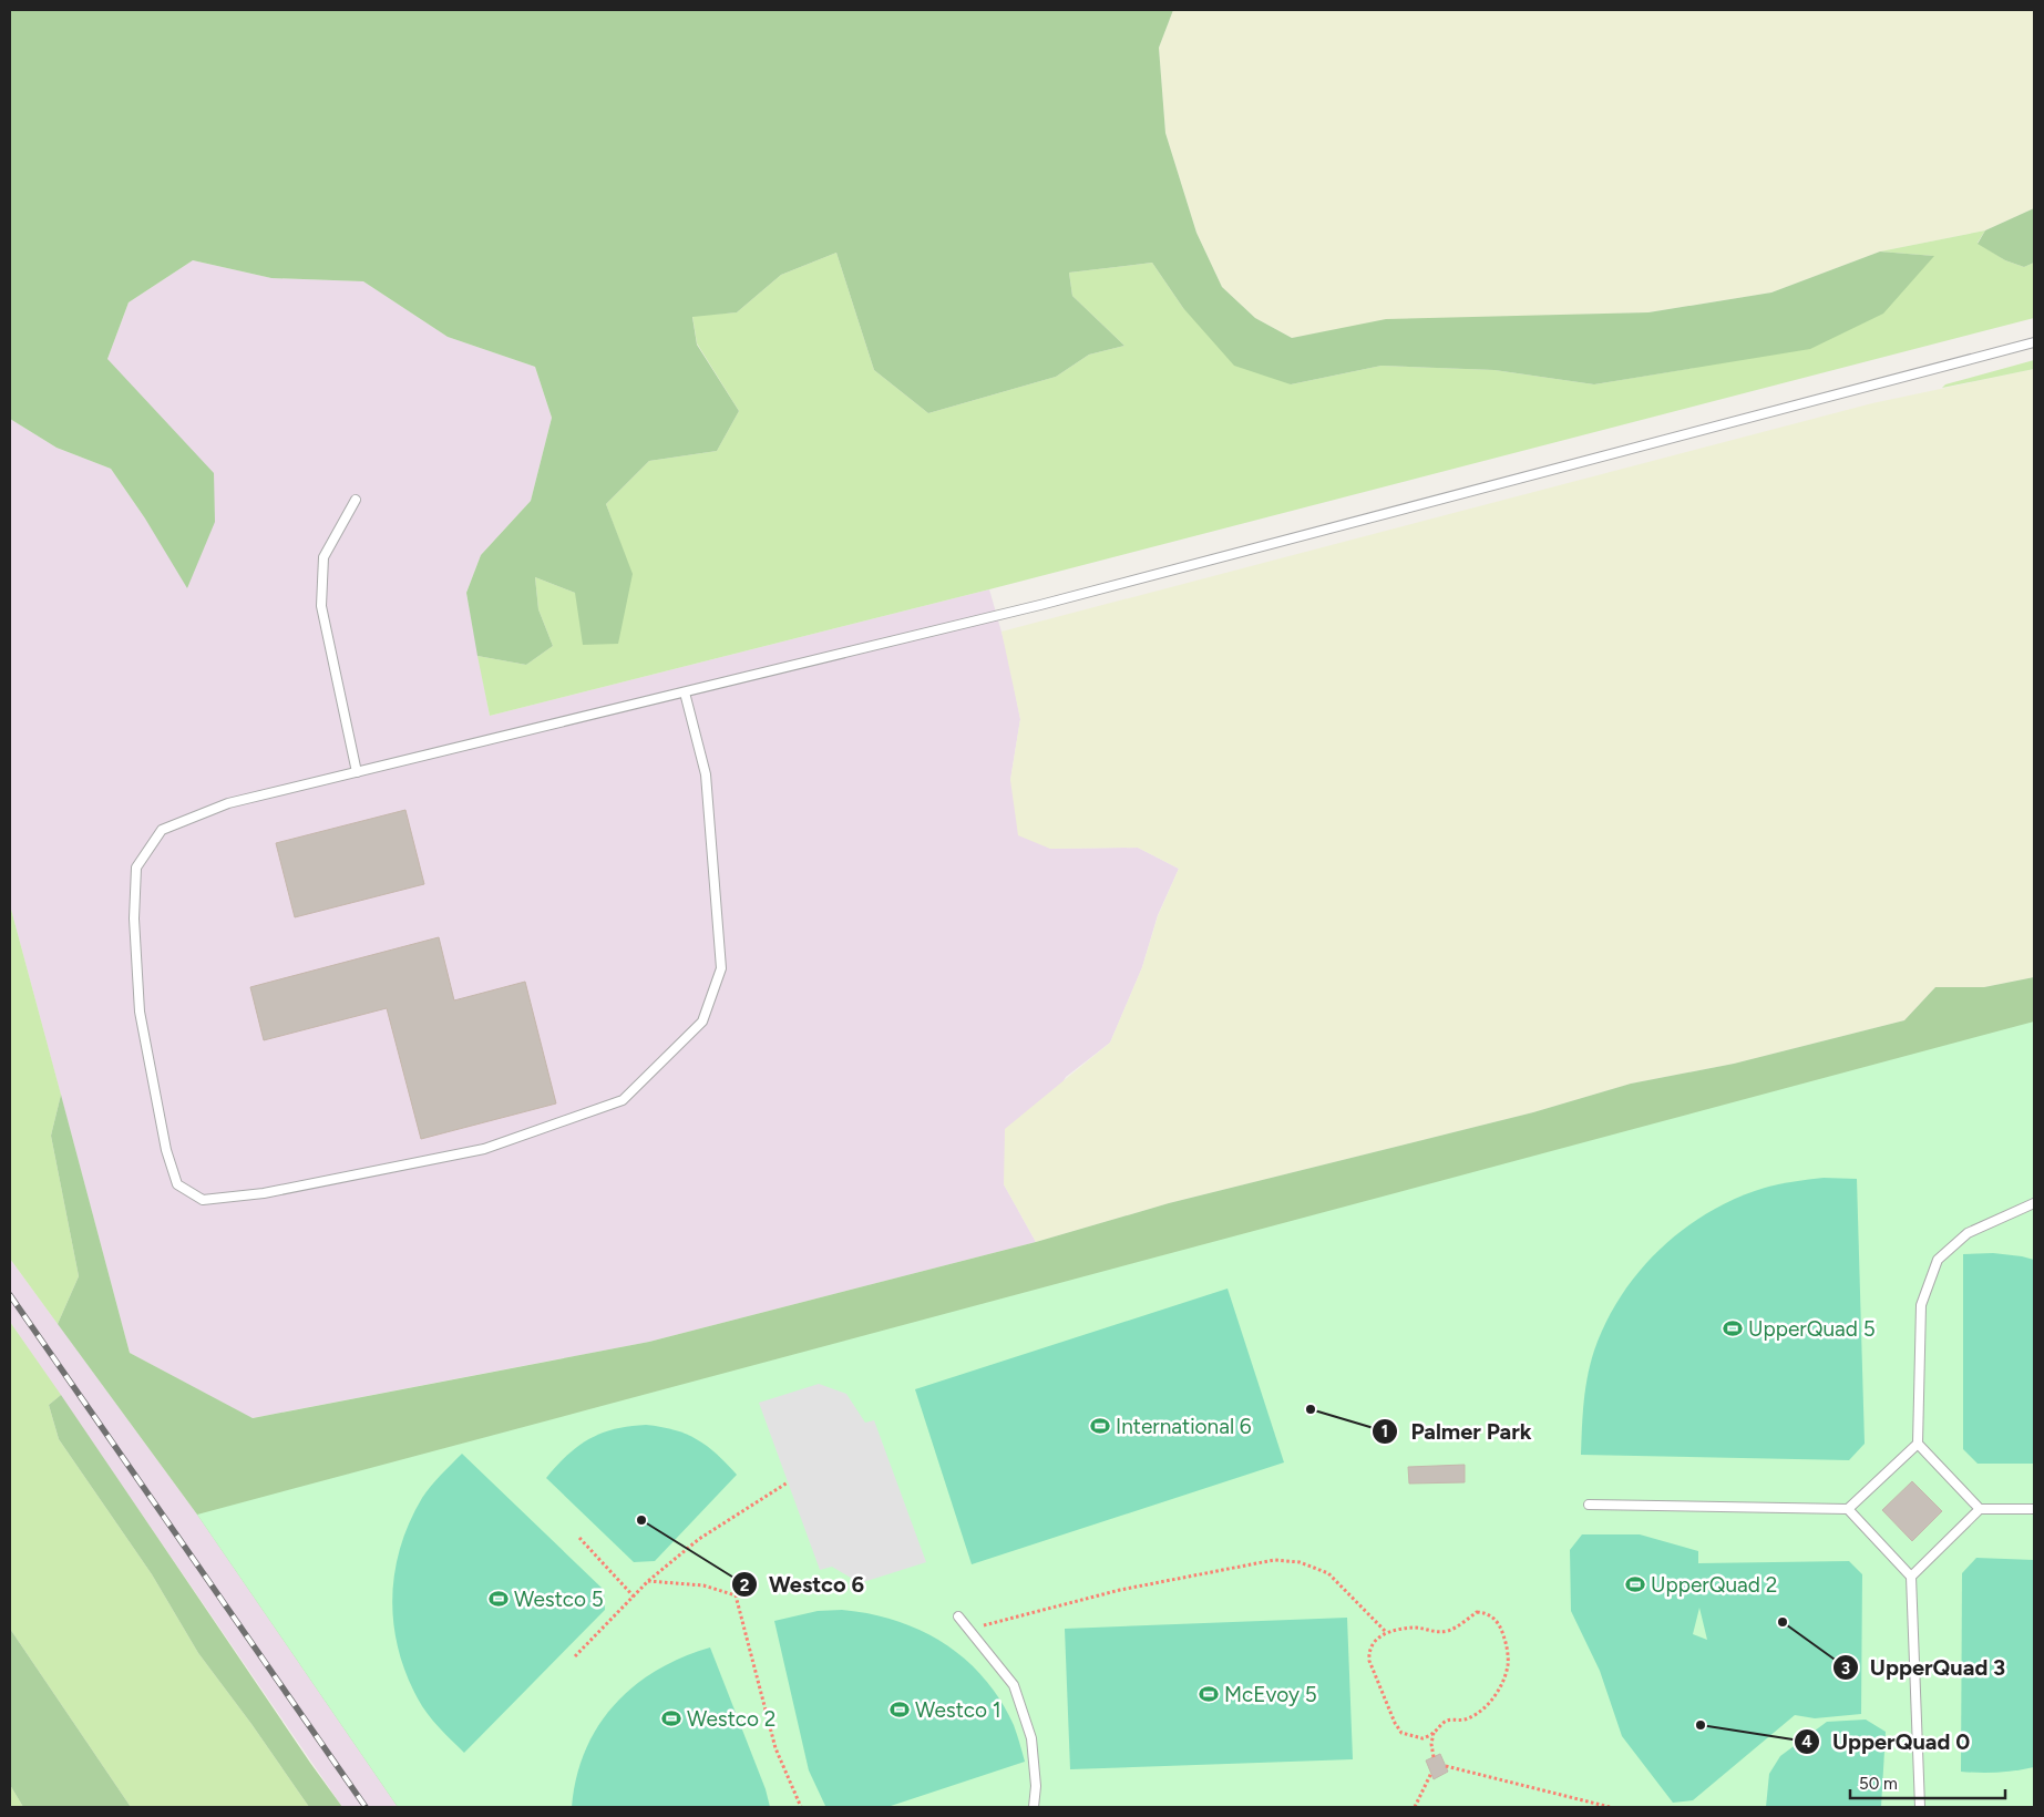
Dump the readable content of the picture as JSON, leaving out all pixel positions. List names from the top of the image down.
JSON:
{
  "places": {
    "sports": [
      "UpperQuad 5",
      "International 6",
      "UpperQuad 2",
      "Westco 5",
      "McEvoy 5",
      "Westco 1",
      "Westco 2"
    ],
    "other": [
      "Palmer Park",
      "Westco 6",
      "UpperQuad 3",
      "UpperQuad 0"
    ]
  },
  "scale_bar": "50 m"
}
